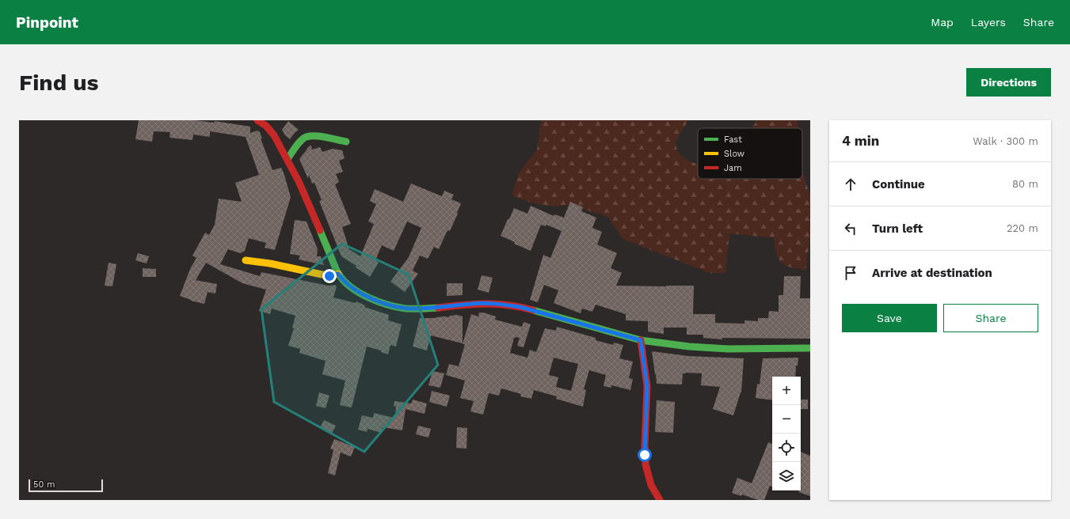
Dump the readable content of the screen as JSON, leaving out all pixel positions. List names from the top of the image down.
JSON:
{
  "legend": ["Fast", "Slow", "Jam"],
  "scale_bar": "50 m",
  "page": {
    "header": "Pinpoint",
    "nav": ["Map", "Layers", "Share"],
    "buttons": [
      "Directions",
      ["Save", "Share"]
    ],
    "title": "Find us",
    "heading": ["4 min", "Walk · 300 m"],
    "list": [
      ["Continue", "80 m"],
      ["Turn left", "220 m"],
      "Arrive at destination"
    ],
    "map_buttons": ["+", "−"],
    "scale": "50 m"
  }
}
